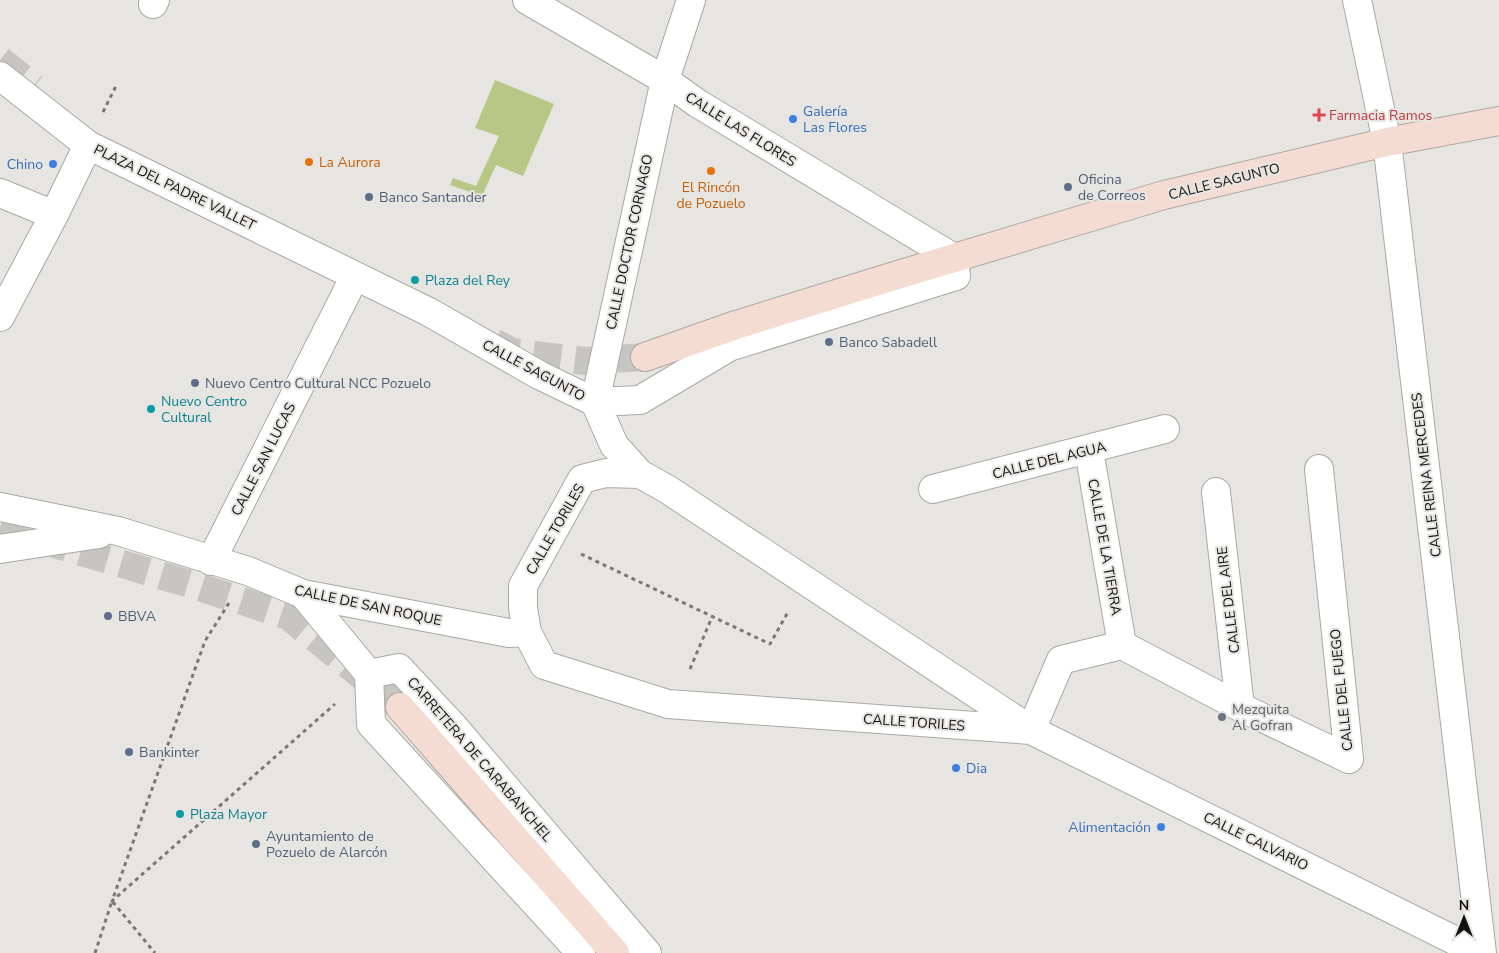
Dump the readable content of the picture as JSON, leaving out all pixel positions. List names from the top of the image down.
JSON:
{
  "streets": {
    "street": [
      "CALLE LAS FLORES",
      "CALLE SAGUNTO",
      "PLAZA DEL PADRE VALLET",
      "CALLE DOCTOR CORNAGO",
      "CALLE SAN LUCAS",
      "CALLE DEL AGUA",
      "CALLE REINA MERCEDES",
      "CALLE TORILES",
      "CALLE DE LA TIERRA",
      "CALLE DEL AIRE",
      "CALLE DE SAN ROQUE",
      "CALLE DEL FUEGO",
      "CARRETERA DE CARABANCHEL",
      "CALLE CALVARIO"
    ]
  },
  "crossings": [
    ["CALLE LAS FLORES", "CALLE SAGUNTO"],
    ["CALLE LAS FLORES", "CALLE DOCTOR CORNAGO"],
    ["CALLE SAGUNTO", "PLAZA DEL PADRE VALLET"],
    ["CALLE SAGUNTO", "CALLE DOCTOR CORNAGO"],
    ["CALLE SAGUNTO", "CALLE SAN LUCAS"],
    ["CALLE SAGUNTO", "CALLE REINA MERCEDES"],
    ["PLAZA DEL PADRE VALLET", "CALLE SAN LUCAS"],
    ["CALLE SAN LUCAS", "CALLE DE SAN ROQUE"],
    ["CALLE DEL AGUA", "CALLE DE LA TIERRA"],
    ["CALLE REINA MERCEDES", "CALLE CALVARIO"],
    ["CALLE TORILES", "CALLE DE SAN ROQUE"],
    ["CALLE TORILES", "CALLE CALVARIO"],
    ["CALLE DE LA TIERRA", "CALLE DEL FUEGO"],
    ["CALLE DEL AIRE", "CALLE DEL FUEGO"]
  ],
  "places": {
    "health": ["Farmacia Ramos"],
    "other": [
      "Galería Las Flores",
      "La Aurora",
      "Chino",
      "El Rincón de Pozuelo",
      "Oficina de Correos",
      "Banco Santander",
      "Plaza del Rey",
      "Banco Sabadell",
      "Nuevo Centro Cultural NCC Pozuelo",
      "Nuevo Centro Cultural",
      "BBVA",
      "Mezquita Al Gofran",
      "Bankinter",
      "Dia",
      "Plaza Mayor",
      "Alimentación",
      "Ayuntamiento de Pozuelo de Alarcón"
    ]
  },
  "north": "top"
}
